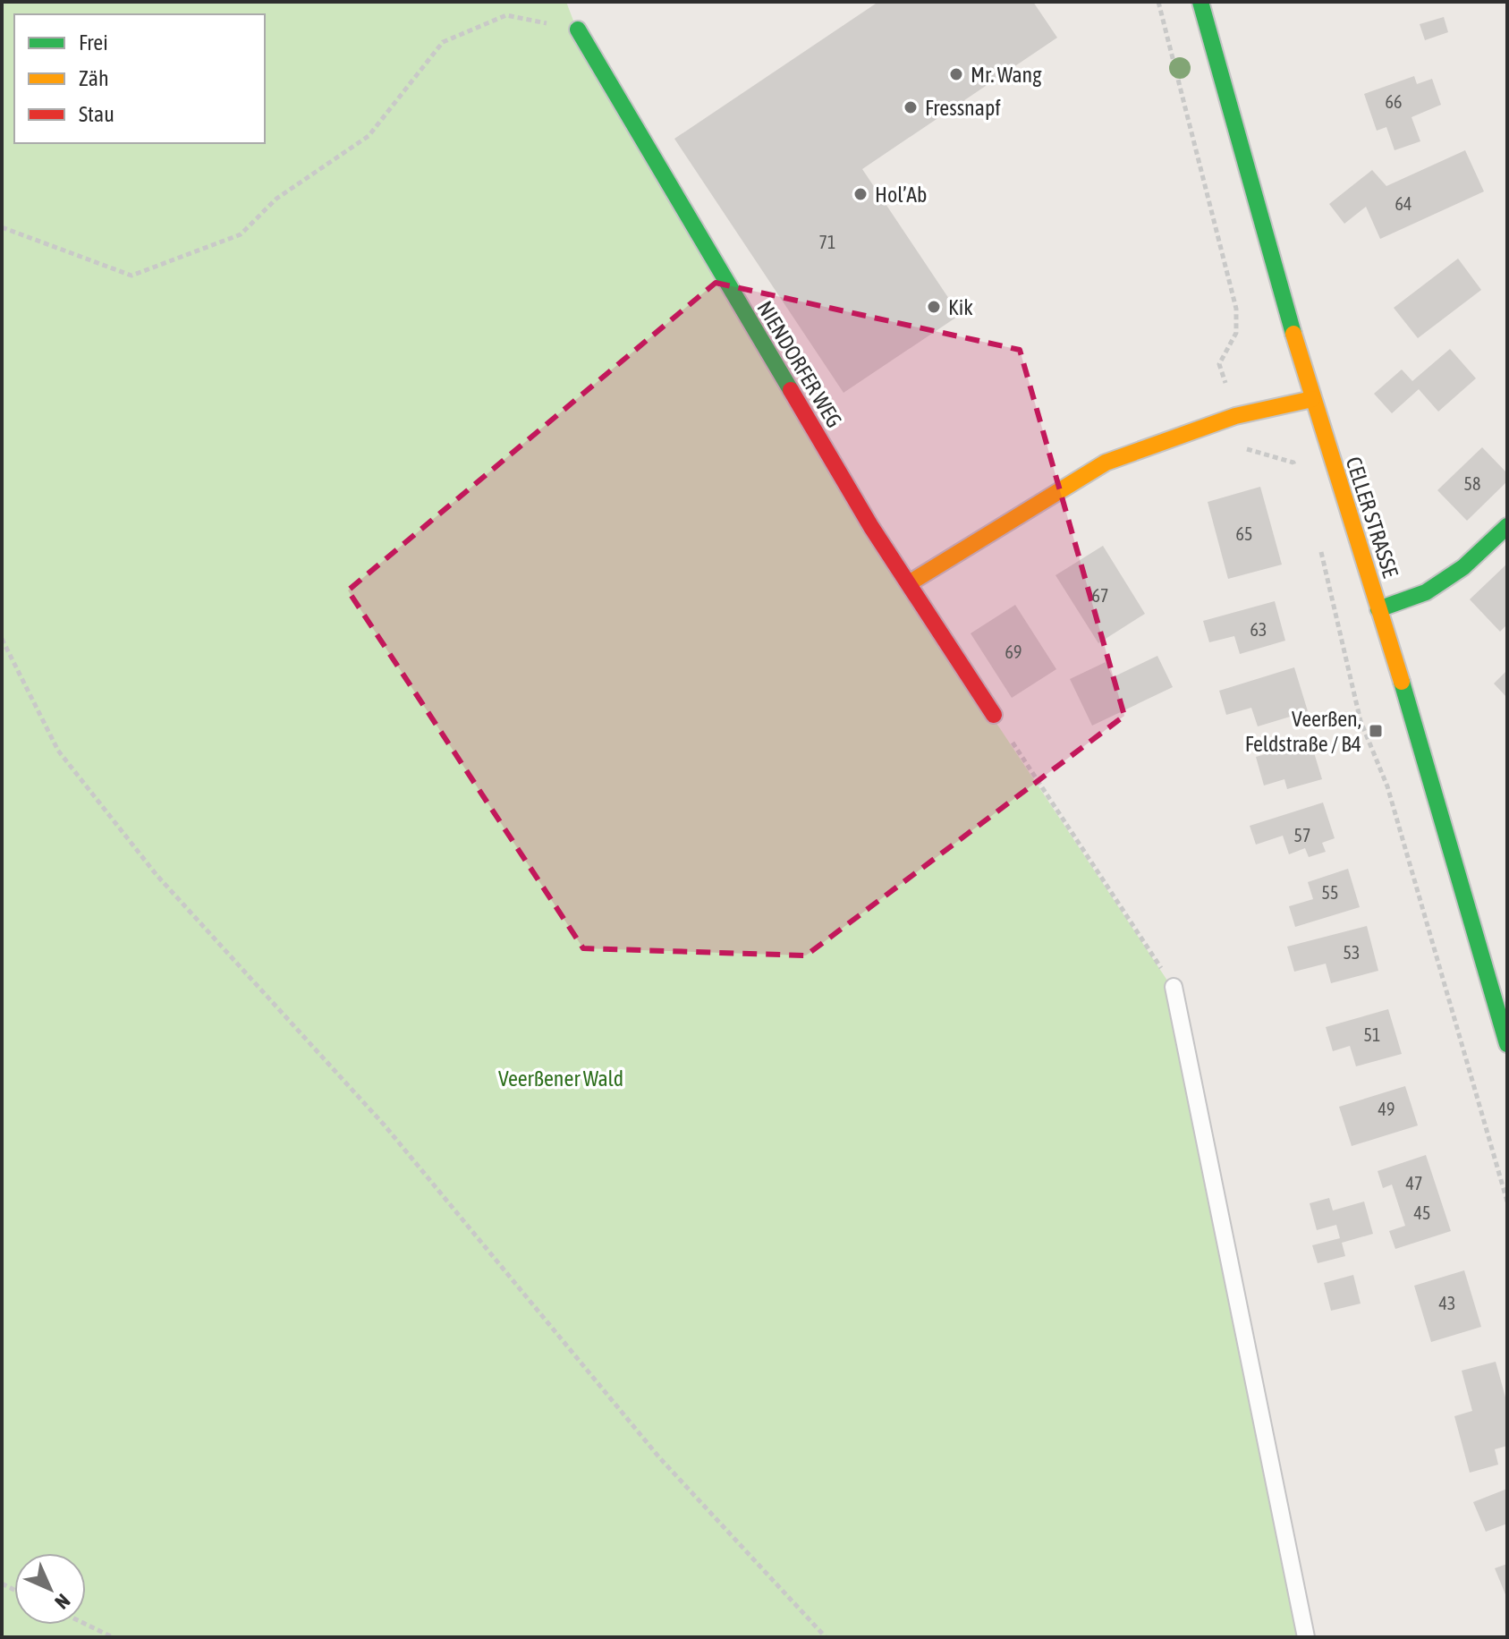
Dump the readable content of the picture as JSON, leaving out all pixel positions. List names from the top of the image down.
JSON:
{
  "streets": {
    "street": ["NIENDORFER WEG", "CELLER STRASSE"]
  },
  "parks": ["Veerßener Wald"],
  "places": {
    "other": [
      "Mr. Wang",
      "Fressnapf",
      "Hol’Ab",
      "Kik"
    ],
    "transit": ["Veerßen, Feldstraße / B4"]
  },
  "house_numbers": [
    "66",
    "64",
    "71",
    "58",
    "65",
    "67",
    "63",
    "69",
    "57",
    "55",
    "53",
    "51",
    "49",
    "47",
    "45",
    "43"
  ],
  "legend": ["Frei", "Zäh", "Stau"],
  "north": "bottom right"
}
